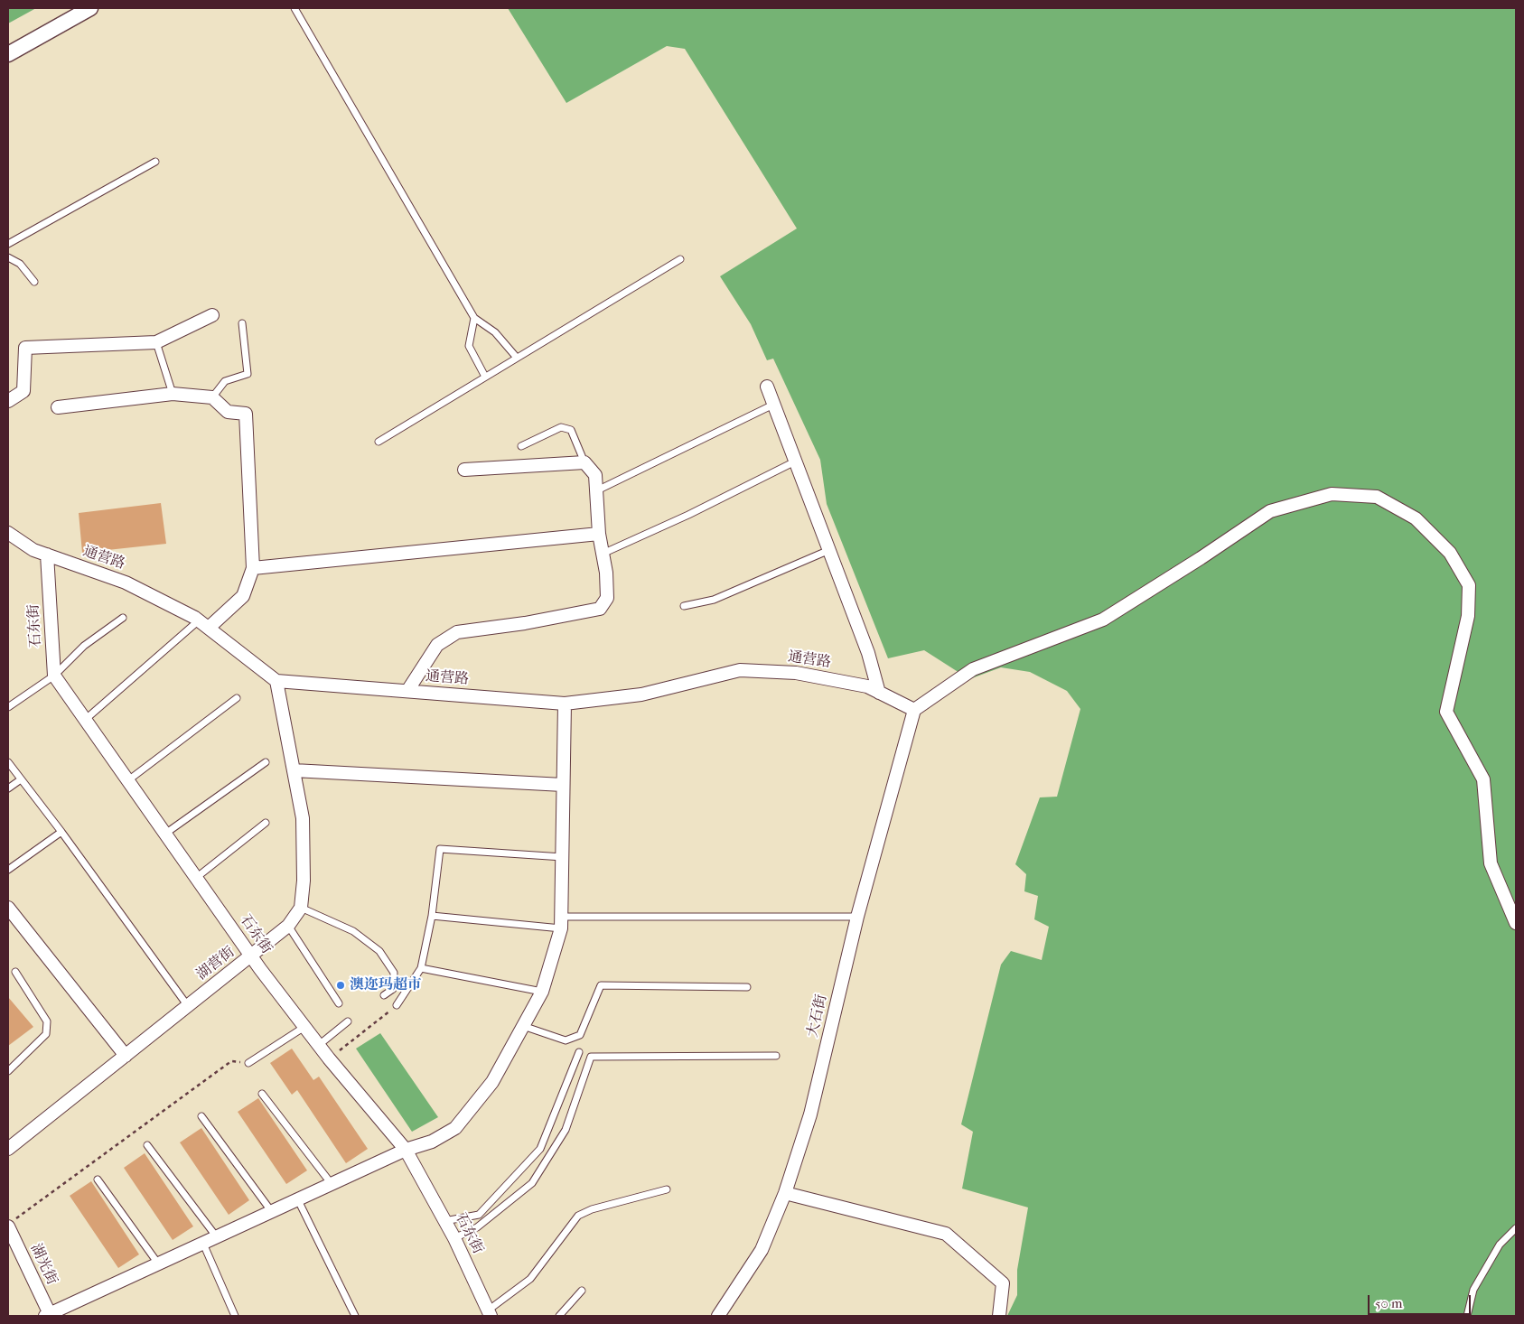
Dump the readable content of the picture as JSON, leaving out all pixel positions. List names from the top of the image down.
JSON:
{
  "streets": {
    "street": [
      "通营路",
      "石东街",
      "湖营街",
      "大石街",
      "湖光街"
    ]
  },
  "crossings": [
    ["通营路", "石东街"],
    ["通营路", "湖营街"],
    ["通营路", "大石街"],
    ["石东街", "湖营街"]
  ],
  "places": ["澳迩玛超市"],
  "scale_bar": "50 m"
}
